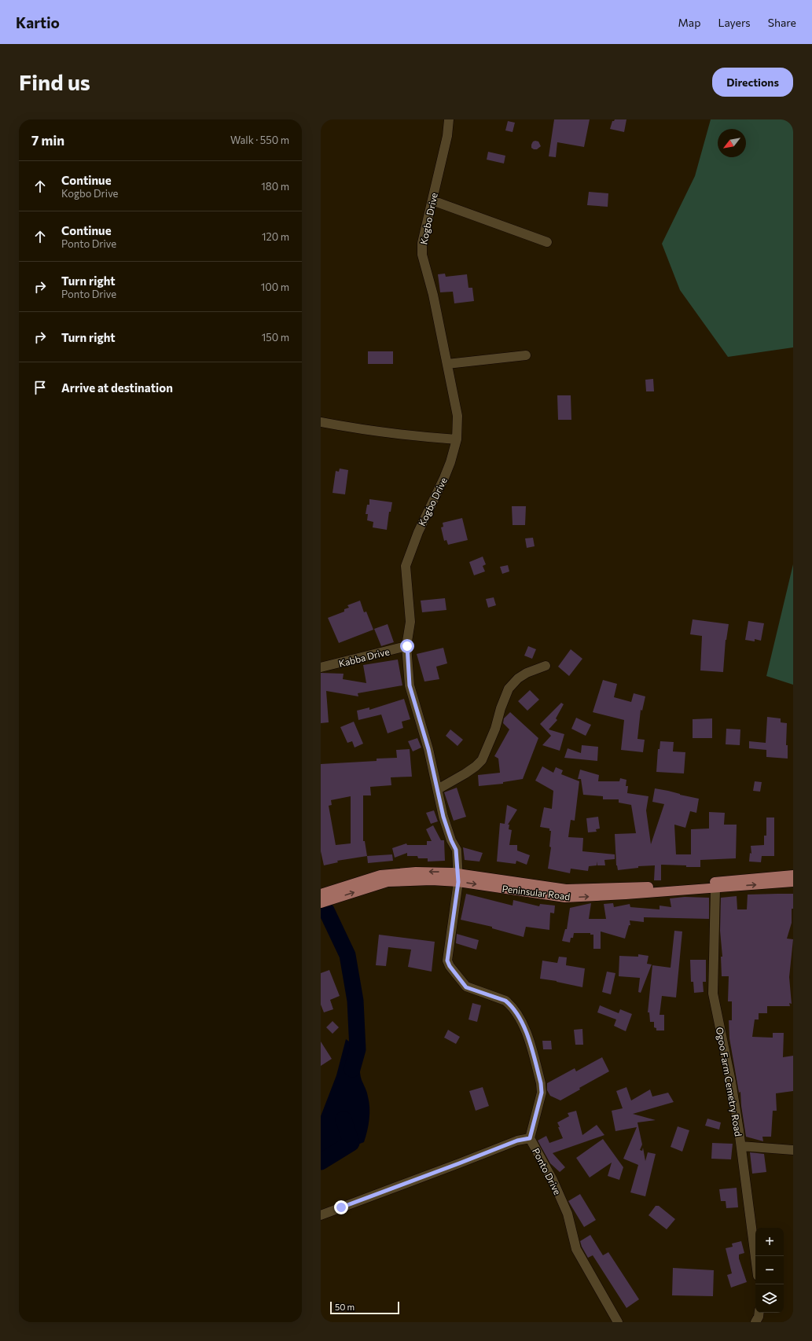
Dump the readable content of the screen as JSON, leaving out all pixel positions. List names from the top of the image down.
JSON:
{
  "streets": {
    "main road": ["Peninsular Road"],
    "street": [
      "Kogbo Drive",
      "Kabba Drive",
      "Ogoo Farm Cemetry Road",
      "Ponto Drive"
    ]
  },
  "crossings": [
    ["Kogbo Drive", "Kabba Drive"],
    ["Kogbo Drive", "Peninsular Road"],
    ["Kogbo Drive", "Ponto Drive"],
    ["Peninsular Road", "Ogoo Farm Cemetry Road"],
    ["Peninsular Road", "Ponto Drive"]
  ],
  "scale_bar": "50 m",
  "north": "bottom left",
  "page": {
    "header": "Kartio",
    "nav": ["Map", "Layers", "Share"],
    "buttons": "Directions",
    "title": "Find us",
    "heading": ["7 min", "Walk · 550 m"],
    "list": [
      ["Continue", "Kogbo Drive", "180 m"],
      ["Continue", "Ponto Drive", "120 m"],
      ["Turn right", "Ponto Drive", "100 m"],
      ["Turn right", "150 m"],
      "Arrive at destination"
    ],
    "map_buttons": ["+", "−"],
    "scale": "50 m"
  }
}
